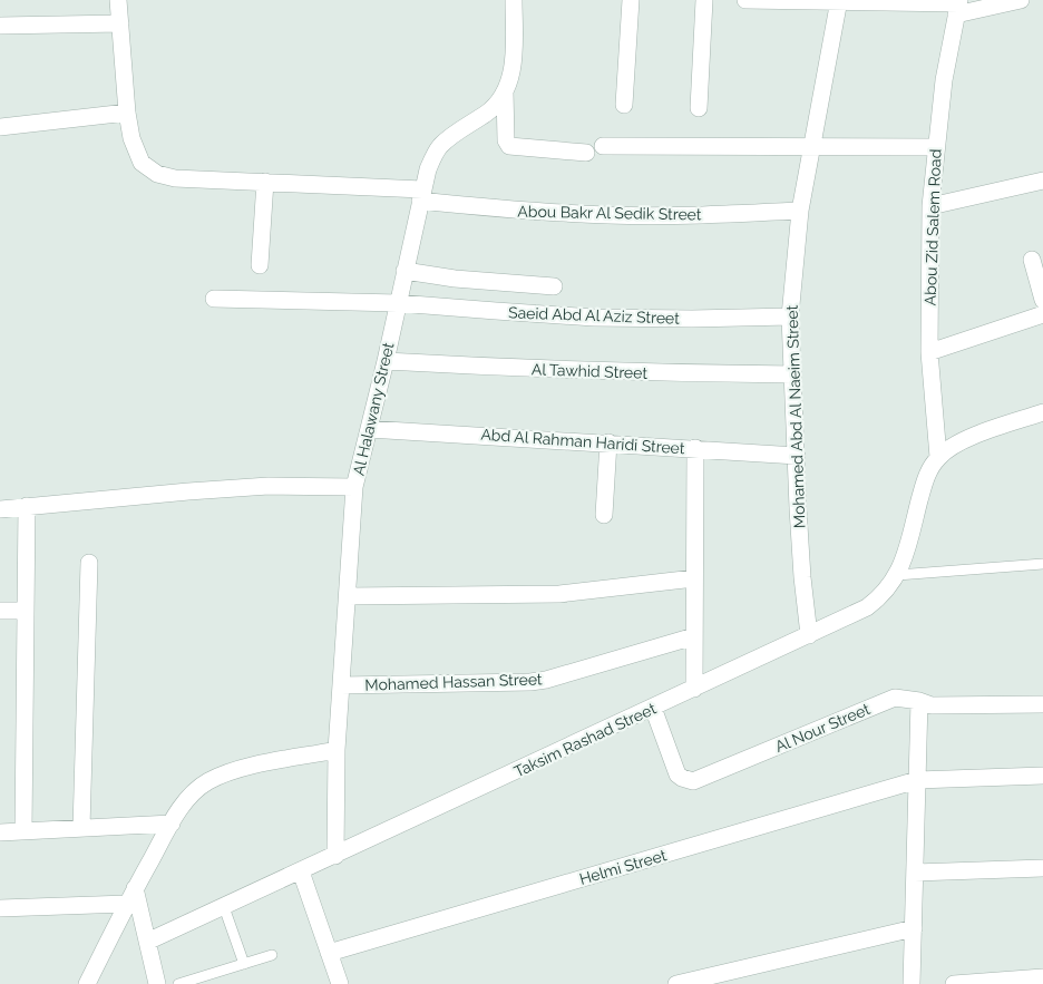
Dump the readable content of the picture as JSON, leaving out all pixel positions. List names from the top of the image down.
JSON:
{
  "streets": {
    "street": [
      "Abou Bakr Al Sedik Street",
      "Abou Zid Salem Road",
      "Saeid Abd Al Aziz Street",
      "Al Tawhid Street",
      "Al Halawany Street",
      "Mohamed Abd Al Naeim Street",
      "Abd Al Rahman Haridi Street",
      "Mohamed Hassan Street",
      "Al Nour Street",
      "Taksim Rashad Street",
      "Helmi Street"
    ]
  },
  "crossings": [
    ["Abou Bakr Al Sedik Street", "Al Halawany Street"],
    ["Abou Bakr Al Sedik Street", "Mohamed Abd Al Naeim Street"],
    ["Abou Zid Salem Road", "Taksim Rashad Street"],
    ["Saeid Abd Al Aziz Street", "Al Halawany Street"],
    ["Saeid Abd Al Aziz Street", "Mohamed Abd Al Naeim Street"],
    ["Al Tawhid Street", "Al Halawany Street"],
    ["Al Tawhid Street", "Mohamed Abd Al Naeim Street"],
    ["Al Halawany Street", "Abd Al Rahman Haridi Street"],
    ["Al Halawany Street", "Mohamed Hassan Street"],
    ["Al Halawany Street", "Taksim Rashad Street"],
    ["Mohamed Abd Al Naeim Street", "Abd Al Rahman Haridi Street"],
    ["Mohamed Abd Al Naeim Street", "Taksim Rashad Street"],
    ["Al Nour Street", "Taksim Rashad Street"]
  ]
}
